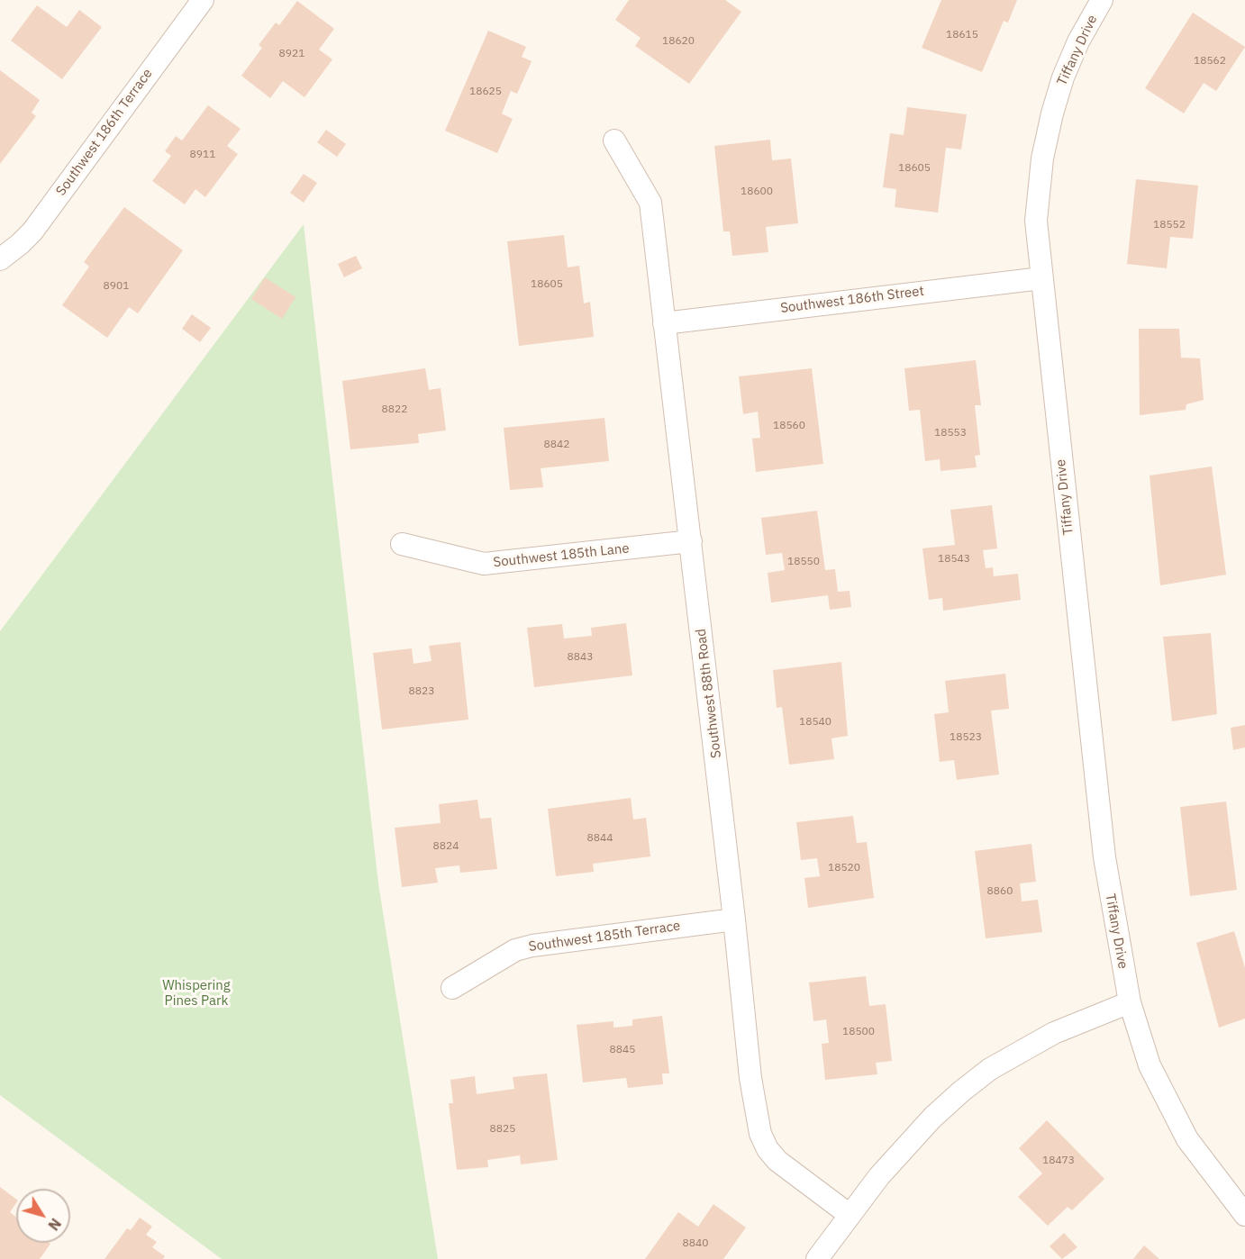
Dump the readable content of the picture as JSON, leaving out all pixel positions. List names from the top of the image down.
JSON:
{
  "streets": {
    "street": [
      "Tiffany Drive",
      "Southwest 186th Terrace",
      "Southwest 186th Street",
      "Southwest 185th Lane",
      "Southwest 88th Road",
      "Southwest 185th Terrace"
    ]
  },
  "crossings": [
    ["Tiffany Drive", "Southwest 186th Street"],
    ["Southwest 186th Street", "Southwest 88th Road"],
    ["Southwest 185th Lane", "Southwest 88th Road"],
    ["Southwest 88th Road", "Southwest 185th Terrace"]
  ],
  "parks": ["Whispering Pines Park"],
  "house_numbers": [
    "18615",
    "18620",
    "8921",
    "18562",
    "18625",
    "8911",
    "18605",
    "18600",
    "18552",
    "18605",
    "8901",
    "8822",
    "18560",
    "18553",
    "8842",
    "18543",
    "18550",
    "8843",
    "8823",
    "18540",
    "18523",
    "8844",
    "8824",
    "18520",
    "8860",
    "18500",
    "8845",
    "8825",
    "18473",
    "8840"
  ],
  "north": "bottom right"
}
